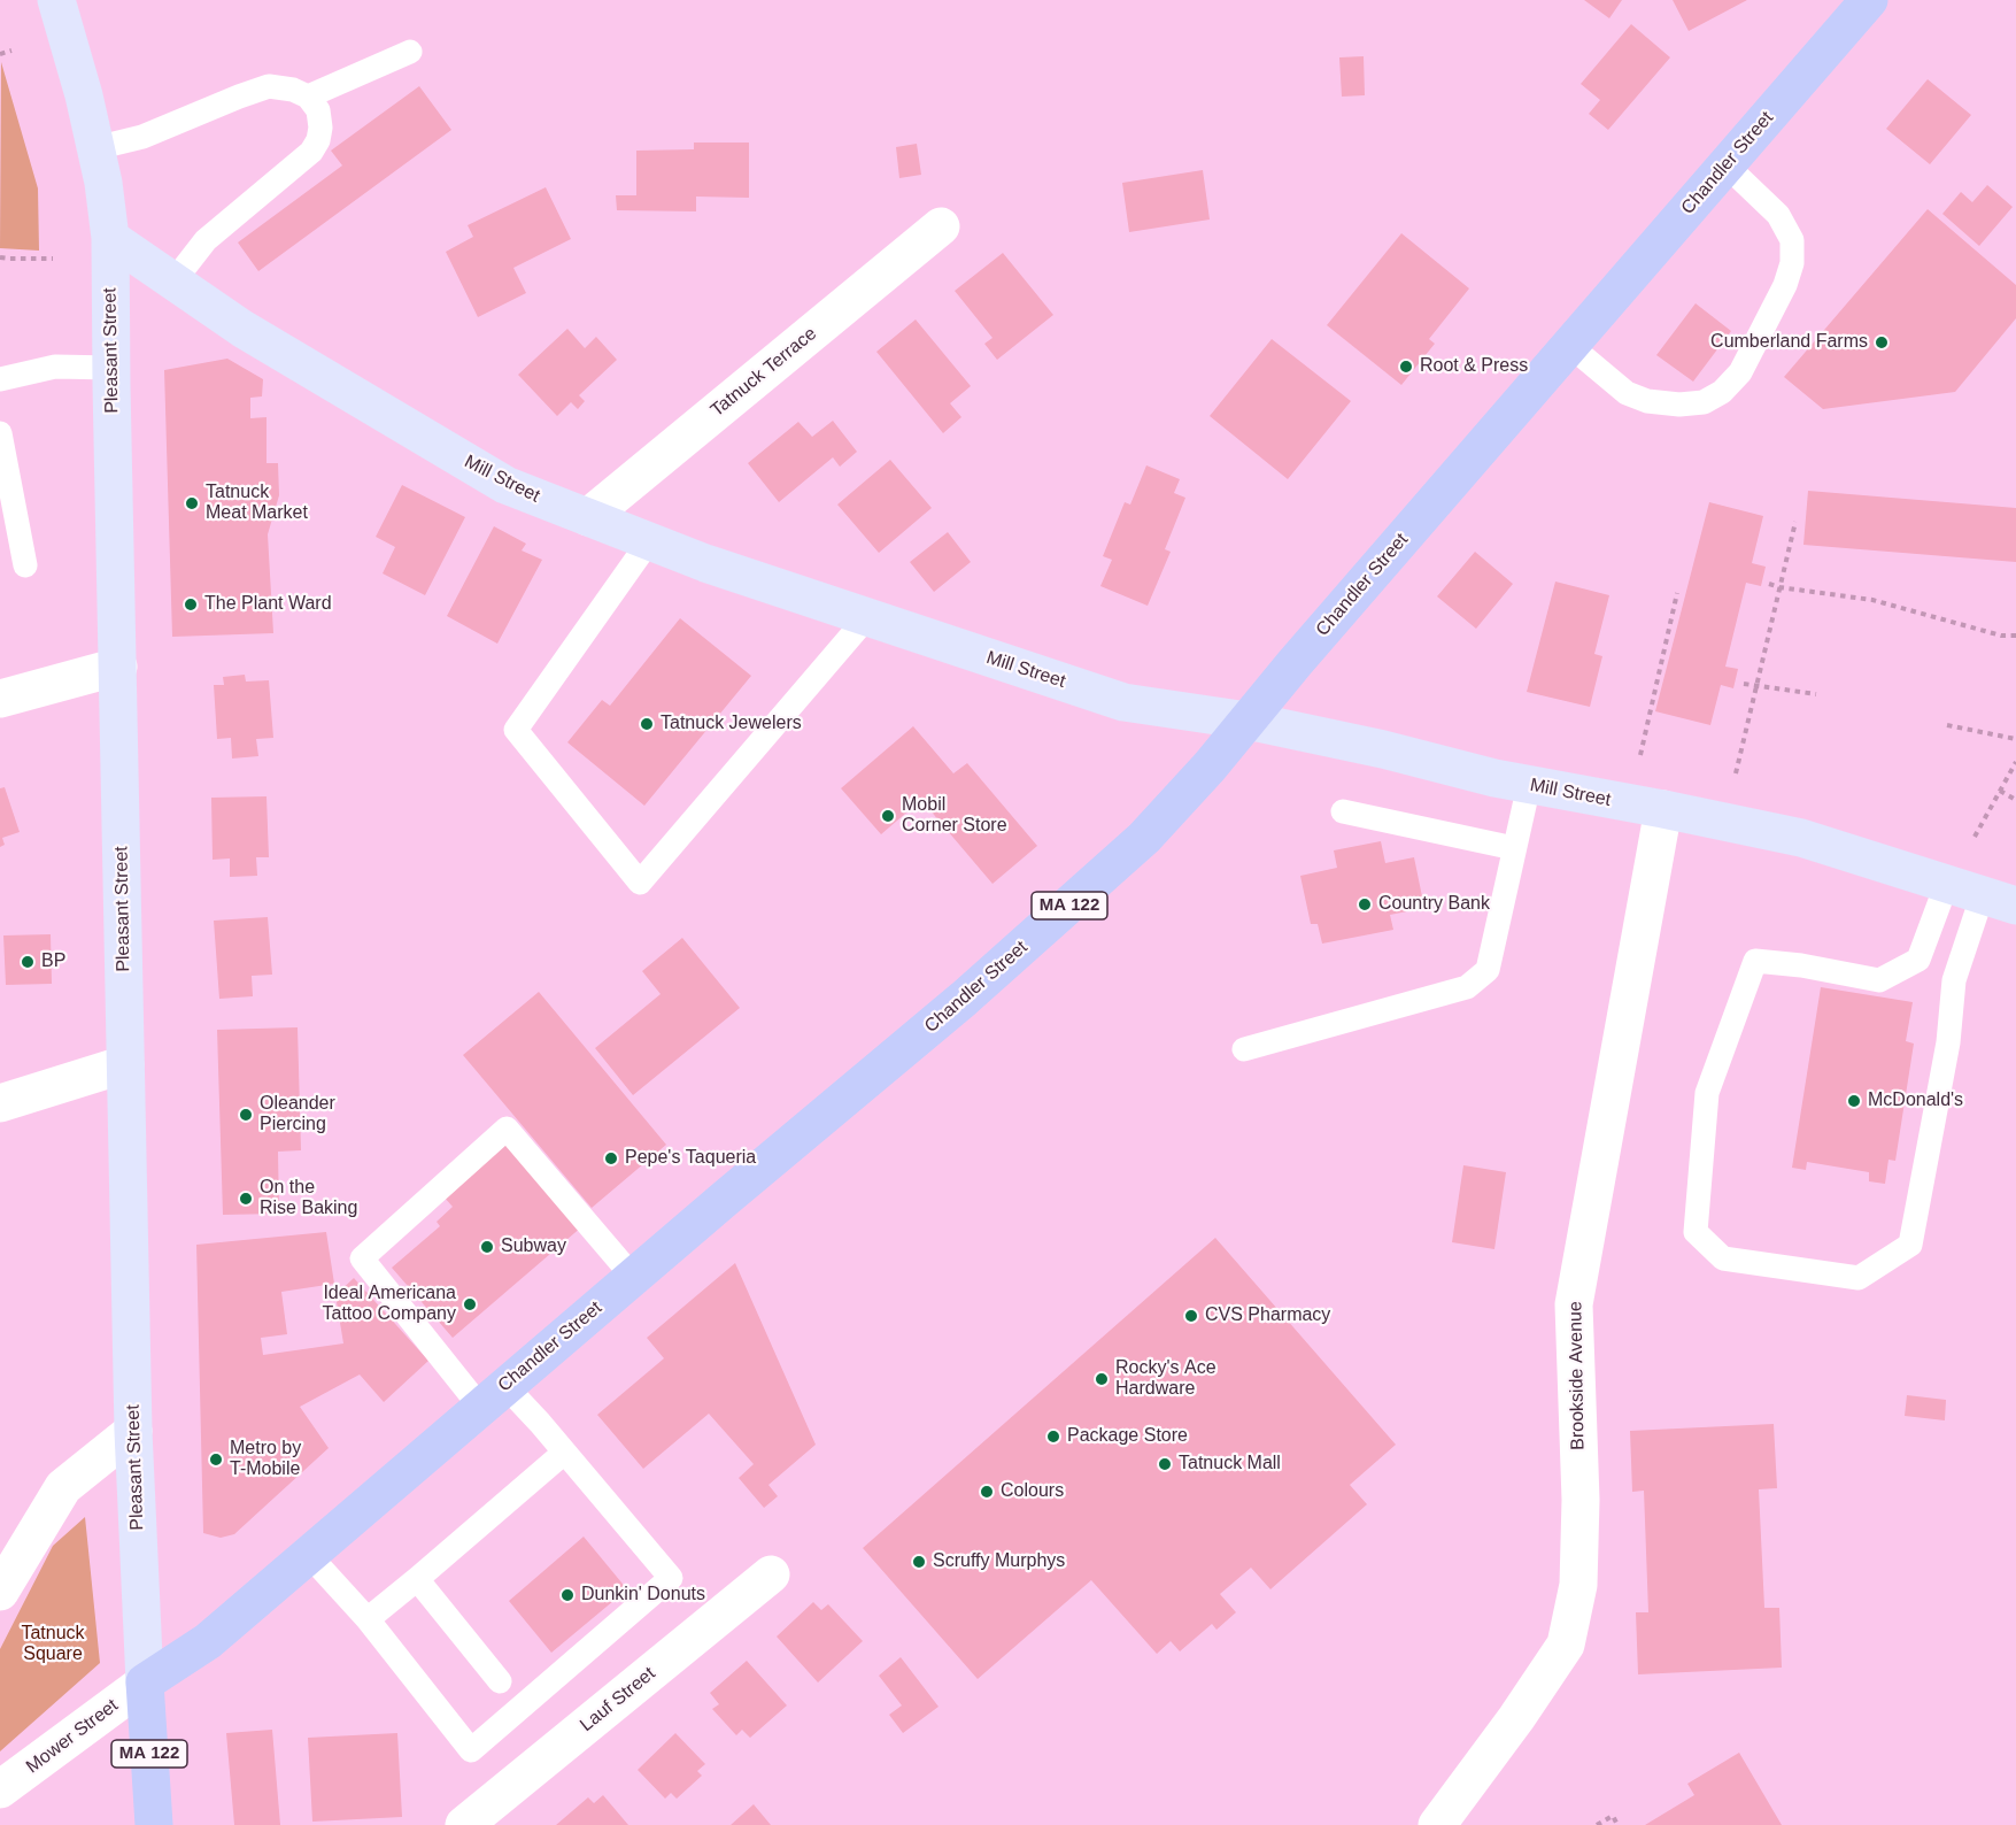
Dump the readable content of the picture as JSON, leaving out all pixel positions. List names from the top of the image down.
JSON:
{
  "streets": {
    "main road": [
      "Chandler Street",
      "Pleasant Street",
      "Mill Street",
      "MA 122"
    ],
    "street": [
      "Tatnuck Terrace",
      "Brookside Avenue",
      "Lauf Street",
      "Mower Street"
    ]
  },
  "crossings": [
    ["Chandler Street", "Pleasant Street"],
    ["Chandler Street", "Mill Street"],
    ["Chandler Street", "Mower Street"],
    ["Pleasant Street", "Mill Street"],
    ["Pleasant Street", "Mower Street"],
    ["Tatnuck Terrace", "Mill Street"],
    ["Mill Street", "Brookside Avenue"]
  ],
  "parks": ["Tatnuck Square"],
  "places": [
    "Cumberland Farms",
    "Root & Press",
    "Tatnuck Meat Market",
    "The Plant Ward",
    "Tatnuck Jewelers",
    "Mobil Corner Store",
    "Country Bank",
    "BP",
    "McDonald's",
    "Oleander Piercing",
    "Pepe's Taqueria",
    "On the Rise Baking",
    "Subway",
    "Ideal Americana Tattoo Company",
    "CVS Pharmacy",
    "Rocky's Ace Hardware",
    "Package Store",
    "Metro by T-Mobile",
    "Tatnuck Mall",
    "Colours",
    "Scruffy Murphys",
    "Dunkin' Donuts"
  ]
}
